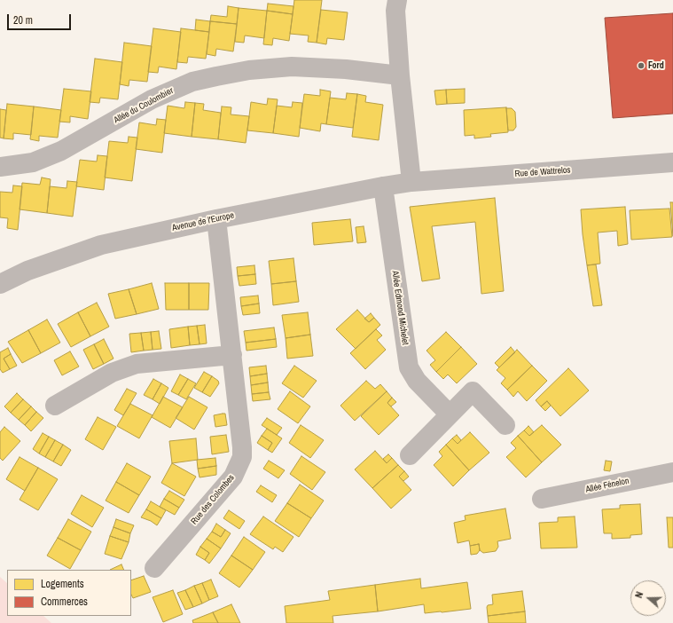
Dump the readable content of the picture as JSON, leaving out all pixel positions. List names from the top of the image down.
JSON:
{
  "streets": {
    "street": [
      "Allée du Coulombier",
      "Rue de Wattrelos",
      "Avenue de l'Europe",
      "Allée Edmond Michelet",
      "Allée Fénelon",
      "Rue des Colombes"
    ]
  },
  "crossings": [
    ["Rue de Wattrelos", "Avenue de l'Europe"],
    ["Avenue de l'Europe", "Allée Edmond Michelet"],
    ["Avenue de l'Europe", "Rue des Colombes"]
  ],
  "places": ["Ford"],
  "legend": ["Logements", "Commerces"],
  "scale_bar": "20 m",
  "north": "left"
}
